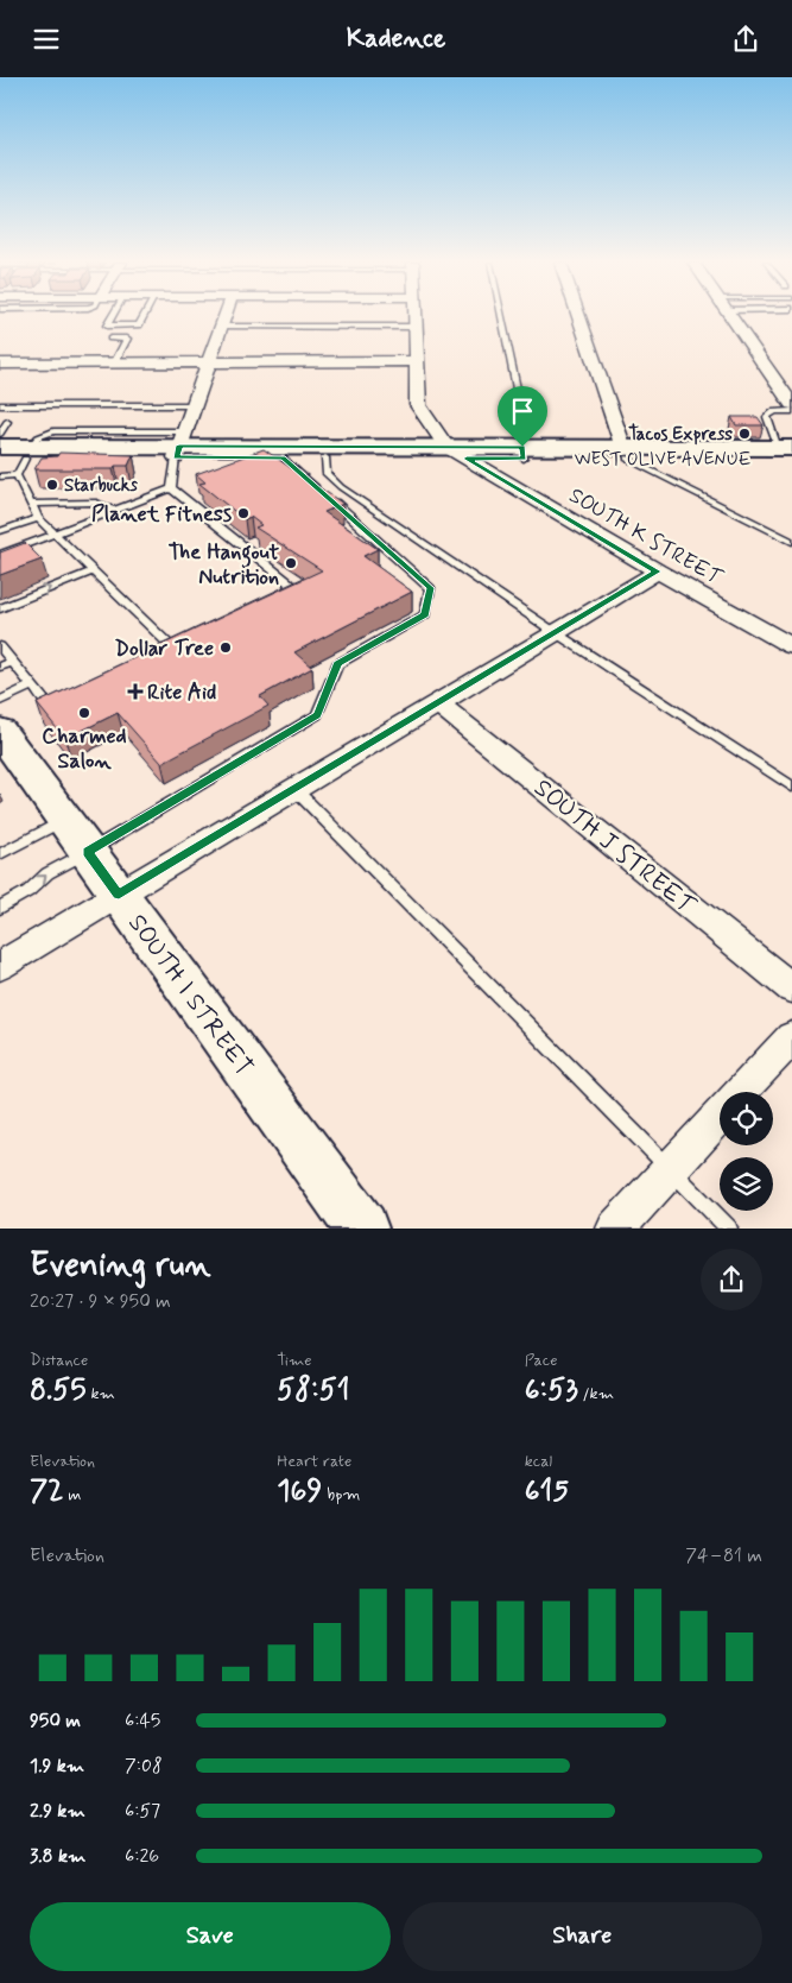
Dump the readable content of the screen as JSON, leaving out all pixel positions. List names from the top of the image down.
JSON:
{
  "streets": {
    "main road": ["WEST OLIVE AVENUE", "SOUTH I STREET"],
    "street": ["SOUTH K STREET", "SOUTH J STREET"]
  },
  "crossings": [
    ["WEST OLIVE AVENUE", "SOUTH K STREET"]
  ],
  "places": {
    "other": [
      "Tacos Express",
      "Starbucks",
      "Planet Fitness",
      "The Hangout Nutrition",
      "Dollar Tree",
      "Charmed Salon"
    ],
    "health": ["Rite Aid"]
  },
  "page": {
    "header": "Kadence",
    "heading": ["Evening run", "20:27 · 9 × 950 m"],
    "stats": [
      ["Distance", "8.55 km"],
      ["Time", "58:51"],
      ["Pace", "6:53 /km"],
      ["Elevation", "72 m"],
      ["Heart rate", "169 bpm"],
      ["kcal", "615"]
    ],
    "chart": ["Elevation", "74–81 m"],
    "list": [
      {
        "name": "950 m",
        "note": "6:45"
      },
      {
        "name": "1.9 km",
        "note": "7:08"
      },
      {
        "name": "2.9 km",
        "note": "6:57"
      },
      {
        "name": "3.8 km",
        "note": "6:26"
      }
    ],
    "buttons": ["Save", "Share"]
  }
}
